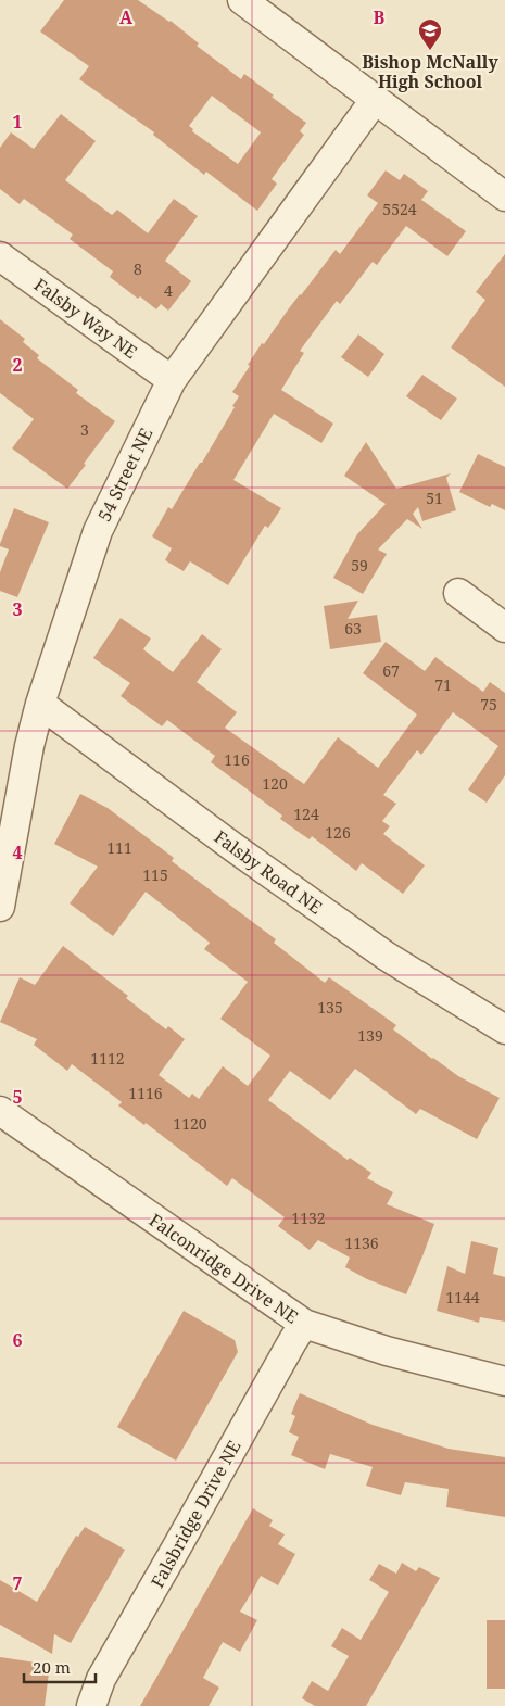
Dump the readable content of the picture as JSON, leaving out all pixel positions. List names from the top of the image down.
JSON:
{
  "streets": {
    "street": [
      "Falsby Way NE",
      "54 Street NE",
      "Falsby Road NE",
      "Falconridge Drive NE",
      "Falsbridge Drive NE"
    ]
  },
  "crossings": [
    ["Falsby Way NE", "54 Street NE"],
    ["54 Street NE", "Falsby Road NE"],
    ["Falconridge Drive NE", "Falsbridge Drive NE"]
  ],
  "places": {
    "school or university": ["Bishop McNally High School"]
  },
  "house_numbers": [
    "5524",
    "8",
    "4",
    "3",
    "51",
    "59",
    "63",
    "67",
    "71",
    "75",
    "116",
    "120",
    "124",
    "126",
    "111",
    "115",
    "135",
    "139",
    "1112",
    "1116",
    "1120",
    "1132",
    "1136",
    "1144"
  ],
  "scale_bar": "20 m",
  "grid": {
    "columns": ["A", "B"],
    "rows": [
      "1",
      "2",
      "3",
      "4",
      "5",
      "6",
      "7"
    ]
  }
}
